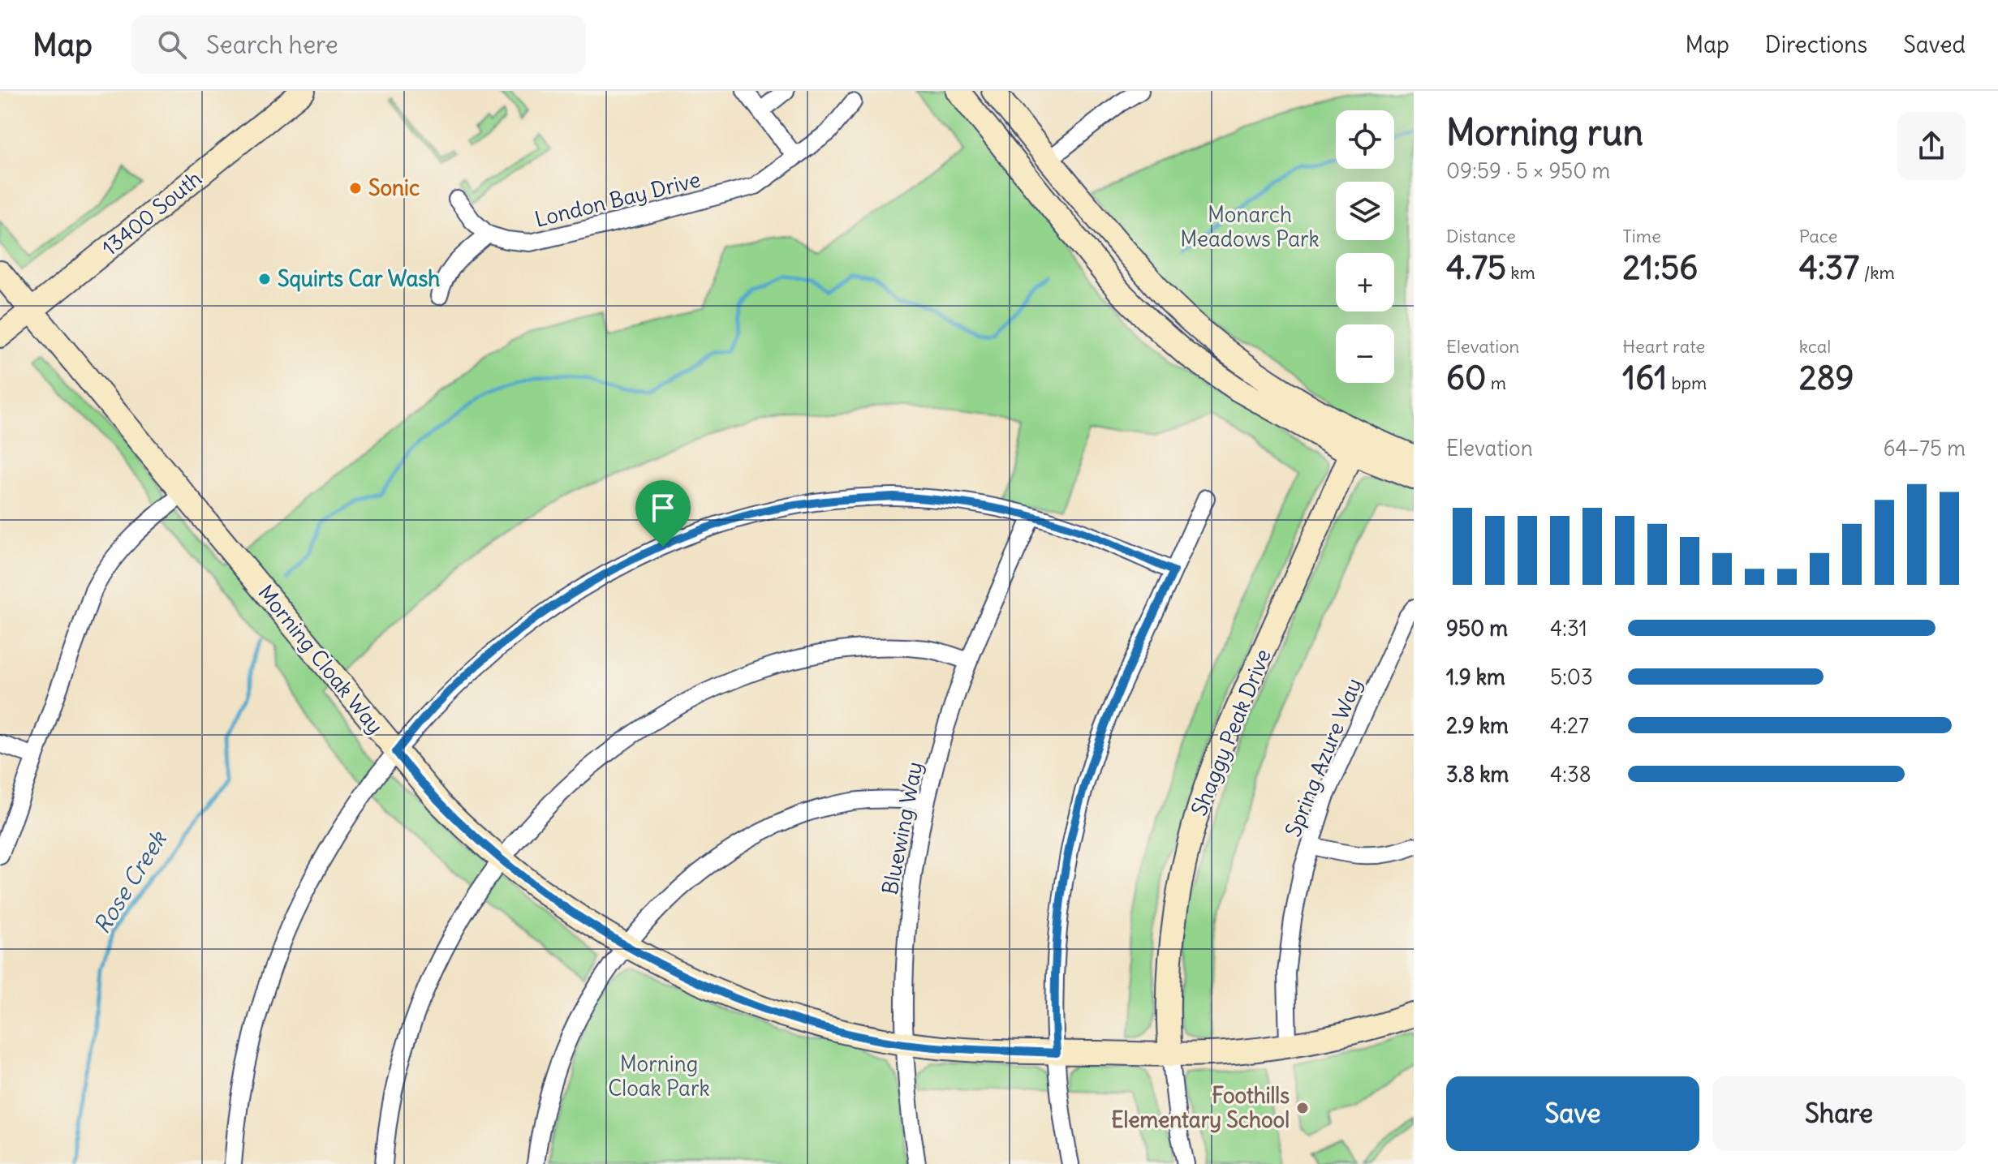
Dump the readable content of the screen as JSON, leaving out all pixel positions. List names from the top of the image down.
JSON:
{
  "streets": {
    "street": [
      "London Bay Drive",
      "13400 South",
      "Morning Cloak Way",
      "Shaggy Peak Drive",
      "Spring Azure Way",
      "Bluewing Way"
    ]
  },
  "crossings": [
    ["13400 South", "Morning Cloak Way"],
    ["Morning Cloak Way", "Shaggy Peak Drive"],
    ["Morning Cloak Way", "Spring Azure Way"],
    ["Morning Cloak Way", "Bluewing Way"]
  ],
  "water": ["Rose Creek"],
  "parks": ["Monarch Meadows Park", "Morning Cloak Park"],
  "places": ["Sonic", "Squirts Car Wash", "Foothills Elementary School"],
  "page": {
    "header": "Map",
    "search": "Search here",
    "nav": ["Map", "Directions", "Saved"],
    "heading": ["Morning run", "09:59 · 5 × 950 m"],
    "map_buttons": ["+", "−"],
    "stats": [
      ["Distance", "4.75 km"],
      ["Time", "21:56"],
      ["Pace", "4:37 /km"],
      ["Elevation", "60 m"],
      ["Heart rate", "161 bpm"],
      ["kcal", "289"]
    ],
    "chart": ["Elevation", "64–75 m"],
    "list": [
      {
        "name": "950 m",
        "note": "4:31"
      },
      {
        "name": "1.9 km",
        "note": "5:03"
      },
      {
        "name": "2.9 km",
        "note": "4:27"
      },
      {
        "name": "3.8 km",
        "note": "4:38"
      }
    ],
    "buttons": ["Save", "Share"]
  }
}
